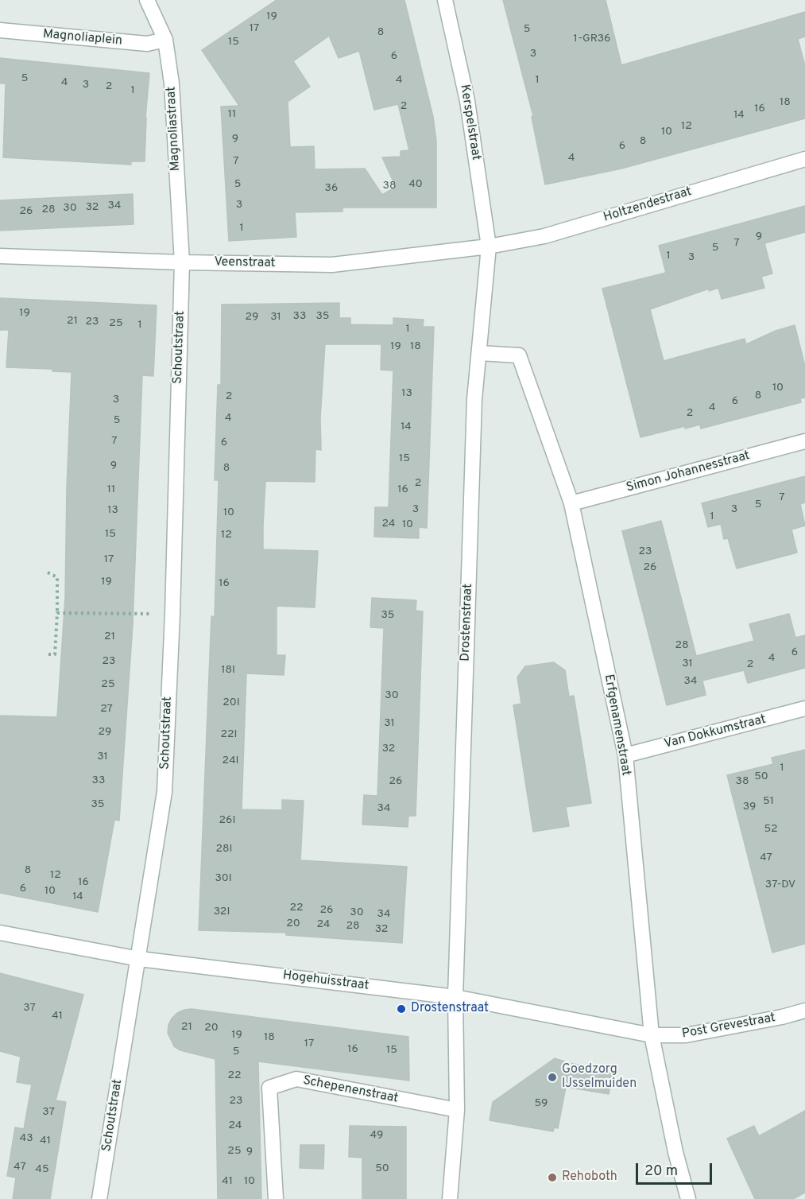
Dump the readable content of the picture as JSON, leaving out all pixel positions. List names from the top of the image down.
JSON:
{
  "streets": {
    "street": [
      "Magnoliaplein",
      "Kerspelstraat",
      "Magnoliastraat",
      "Holtzendestraat",
      "Veenstraat",
      "Schoutstraat",
      "Simon Johannesstraat",
      "Drostenstraat",
      "Erfgenamenstraat",
      "Van Dokkumstraat",
      "Hogehuisstraat",
      "Post Grevestraat",
      "Schepenenstraat"
    ]
  },
  "crossings": [
    ["Magnoliaplein", "Magnoliastraat"],
    ["Kerspelstraat", "Holtzendestraat"],
    ["Kerspelstraat", "Veenstraat"],
    ["Kerspelstraat", "Drostenstraat"],
    ["Magnoliastraat", "Veenstraat"],
    ["Magnoliastraat", "Schoutstraat"],
    ["Holtzendestraat", "Veenstraat"],
    ["Holtzendestraat", "Drostenstraat"],
    ["Veenstraat", "Schoutstraat"],
    ["Veenstraat", "Drostenstraat"],
    ["Schoutstraat", "Hogehuisstraat"],
    ["Simon Johannesstraat", "Erfgenamenstraat"],
    ["Drostenstraat", "Erfgenamenstraat"],
    ["Drostenstraat", "Hogehuisstraat"],
    ["Drostenstraat", "Schepenenstraat"],
    ["Erfgenamenstraat", "Van Dokkumstraat"],
    ["Erfgenamenstraat", "Hogehuisstraat"],
    ["Erfgenamenstraat", "Post Grevestraat"],
    ["Hogehuisstraat", "Post Grevestraat"]
  ],
  "places": ["Drostenstraat", "Goedzorg IJsselmuiden", "Rehoboth"],
  "house_numbers": [
    "19",
    "17",
    "5",
    "8",
    "1-GR36",
    "15",
    "3",
    "6",
    "5",
    "4",
    "1",
    "4",
    "3",
    "2",
    "1",
    "18",
    "2",
    "16",
    "11",
    "14",
    "12",
    "10",
    "9",
    "8",
    "6",
    "4",
    "7",
    "5",
    "40",
    "38",
    "36",
    "3",
    "34",
    "32",
    "30",
    "28",
    "26",
    "1",
    "9",
    "7",
    "5",
    "1",
    "3",
    "19",
    "33",
    "35",
    "29",
    "31",
    "21",
    "23",
    "25",
    "1",
    "1",
    "19",
    "18",
    "10",
    "13",
    "8",
    "2",
    "3",
    "6",
    "4",
    "2",
    "4",
    "5",
    "14",
    "7",
    "6",
    "15",
    "9",
    "8",
    "2",
    "11",
    "16",
    "7",
    "5",
    "3",
    "3",
    "13",
    "10",
    "1",
    "24",
    "10",
    "15",
    "12",
    "23",
    "17",
    "26",
    "19",
    "16",
    "35",
    "21",
    "28",
    "6",
    "4",
    "23",
    "31",
    "2",
    "18I",
    "34",
    "25",
    "30",
    "20I",
    "27",
    "31",
    "29",
    "22I",
    "32",
    "31",
    "24I",
    "1",
    "50",
    "33",
    "26",
    "38",
    "51",
    "35",
    "39",
    "34",
    "26I",
    "52",
    "28I",
    "47",
    "8",
    "12",
    "30I",
    "16",
    "37-DV",
    "6",
    "10",
    "14",
    "22",
    "26",
    "32I",
    "30",
    "34",
    "20",
    "24",
    "28",
    "32",
    "37",
    "41",
    "21",
    "20",
    "19",
    "18",
    "17",
    "16",
    "15",
    "5",
    "22",
    "23",
    "59",
    "37",
    "24",
    "49",
    "43",
    "41",
    "25",
    "9",
    "47",
    "50",
    "45",
    "41",
    "10"
  ],
  "scale_bar": "20 m"
}
